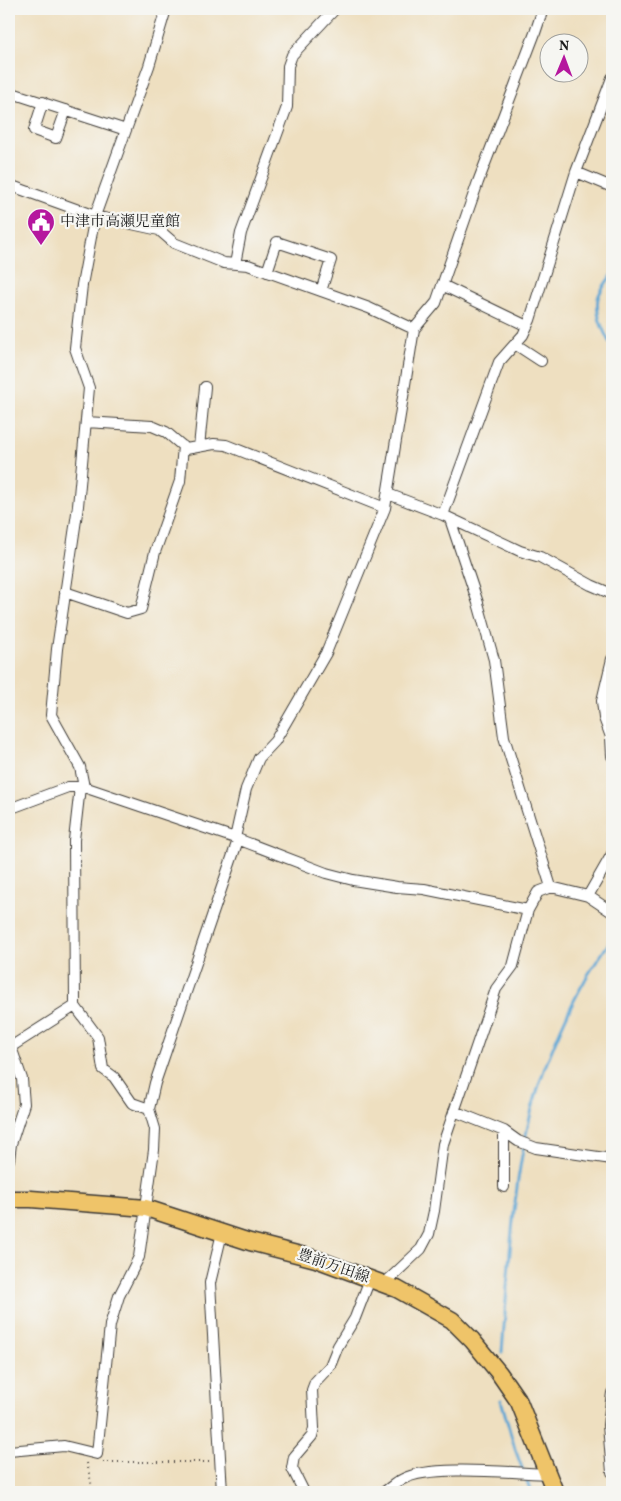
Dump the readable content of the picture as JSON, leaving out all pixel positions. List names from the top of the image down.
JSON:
{
  "streets": {
    "main road": ["豊前万田線"]
  },
  "places": {
    "public building": ["中津市高瀬児童館"]
  },
  "north": "top"
}
